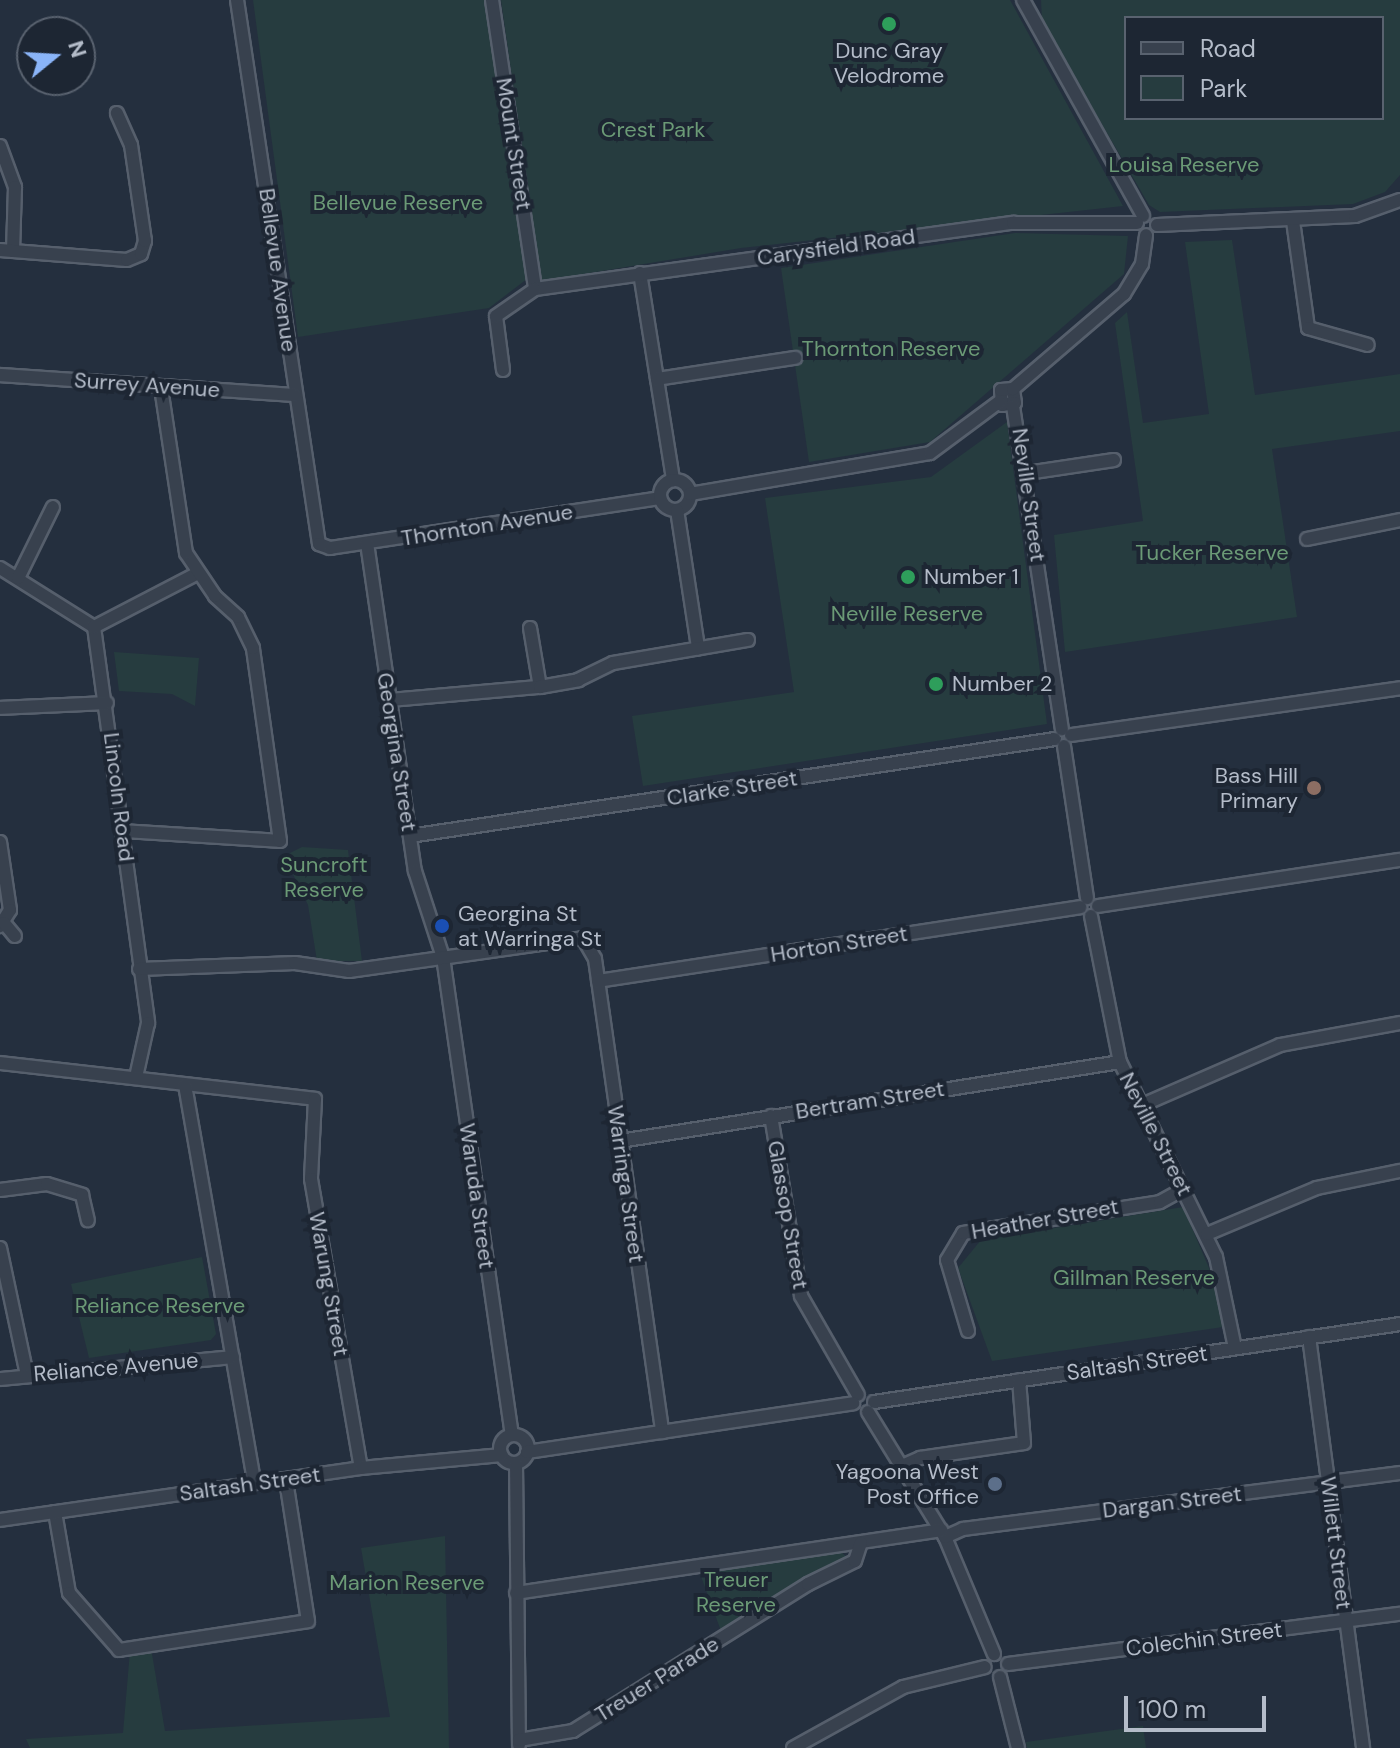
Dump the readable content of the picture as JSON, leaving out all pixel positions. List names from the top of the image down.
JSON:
{
  "streets": {
    "street": [
      "Mount Street",
      "Carysfield Road",
      "Bellevue Avenue",
      "Surrey Avenue",
      "Neville Street",
      "Thornton Avenue",
      "Georgina Street",
      "Clarke Street",
      "Lincoln Road",
      "Horton Street",
      "Bertram Street",
      "Warringa Street",
      "Waruda Street",
      "Glassop Street",
      "Heather Street",
      "Warung Street",
      "Saltash Street",
      "Reliance Avenue",
      "Dargan Street",
      "Willett Street",
      "Colechin Street",
      "Treuer Parade"
    ]
  },
  "crossings": [
    ["Mount Street", "Carysfield Road"],
    ["Bellevue Avenue", "Surrey Avenue"],
    ["Bellevue Avenue", "Thornton Avenue"],
    ["Neville Street", "Clarke Street"],
    ["Neville Street", "Horton Street"],
    ["Neville Street", "Bertram Street"],
    ["Neville Street", "Heather Street"],
    ["Neville Street", "Saltash Street"],
    ["Thornton Avenue", "Georgina Street"],
    ["Georgina Street", "Clarke Street"],
    ["Georgina Street", "Warringa Street"],
    ["Georgina Street", "Waruda Street"],
    ["Lincoln Road", "Warringa Street"],
    ["Lincoln Road", "Warung Street"],
    ["Horton Street", "Warringa Street"],
    ["Bertram Street", "Warringa Street"],
    ["Bertram Street", "Glassop Street"],
    ["Warringa Street", "Waruda Street"],
    ["Waruda Street", "Saltash Street"],
    ["Warung Street", "Saltash Street"],
    ["Saltash Street", "Willett Street"],
    ["Dargan Street", "Willett Street"],
    ["Dargan Street", "Treuer Parade"],
    ["Willett Street", "Colechin Street"]
  ],
  "parks": [
    "Crest Park",
    "Louisa Reserve",
    "Bellevue Reserve",
    "Thornton Reserve",
    "Tucker Reserve",
    "Neville Reserve",
    "Suncroft Reserve",
    "Gillman Reserve",
    "Reliance Reserve",
    "Treuer Reserve",
    "Marion Reserve"
  ],
  "places": [
    "Dunc Gray Velodrome",
    "Number 1",
    "Number 2",
    "Bass Hill Primary",
    "Georgina St at Warringa St",
    "Yagoona West Post Office"
  ],
  "legend": ["Road", "Park"],
  "scale_bar": "100 m",
  "north": "right"
}
